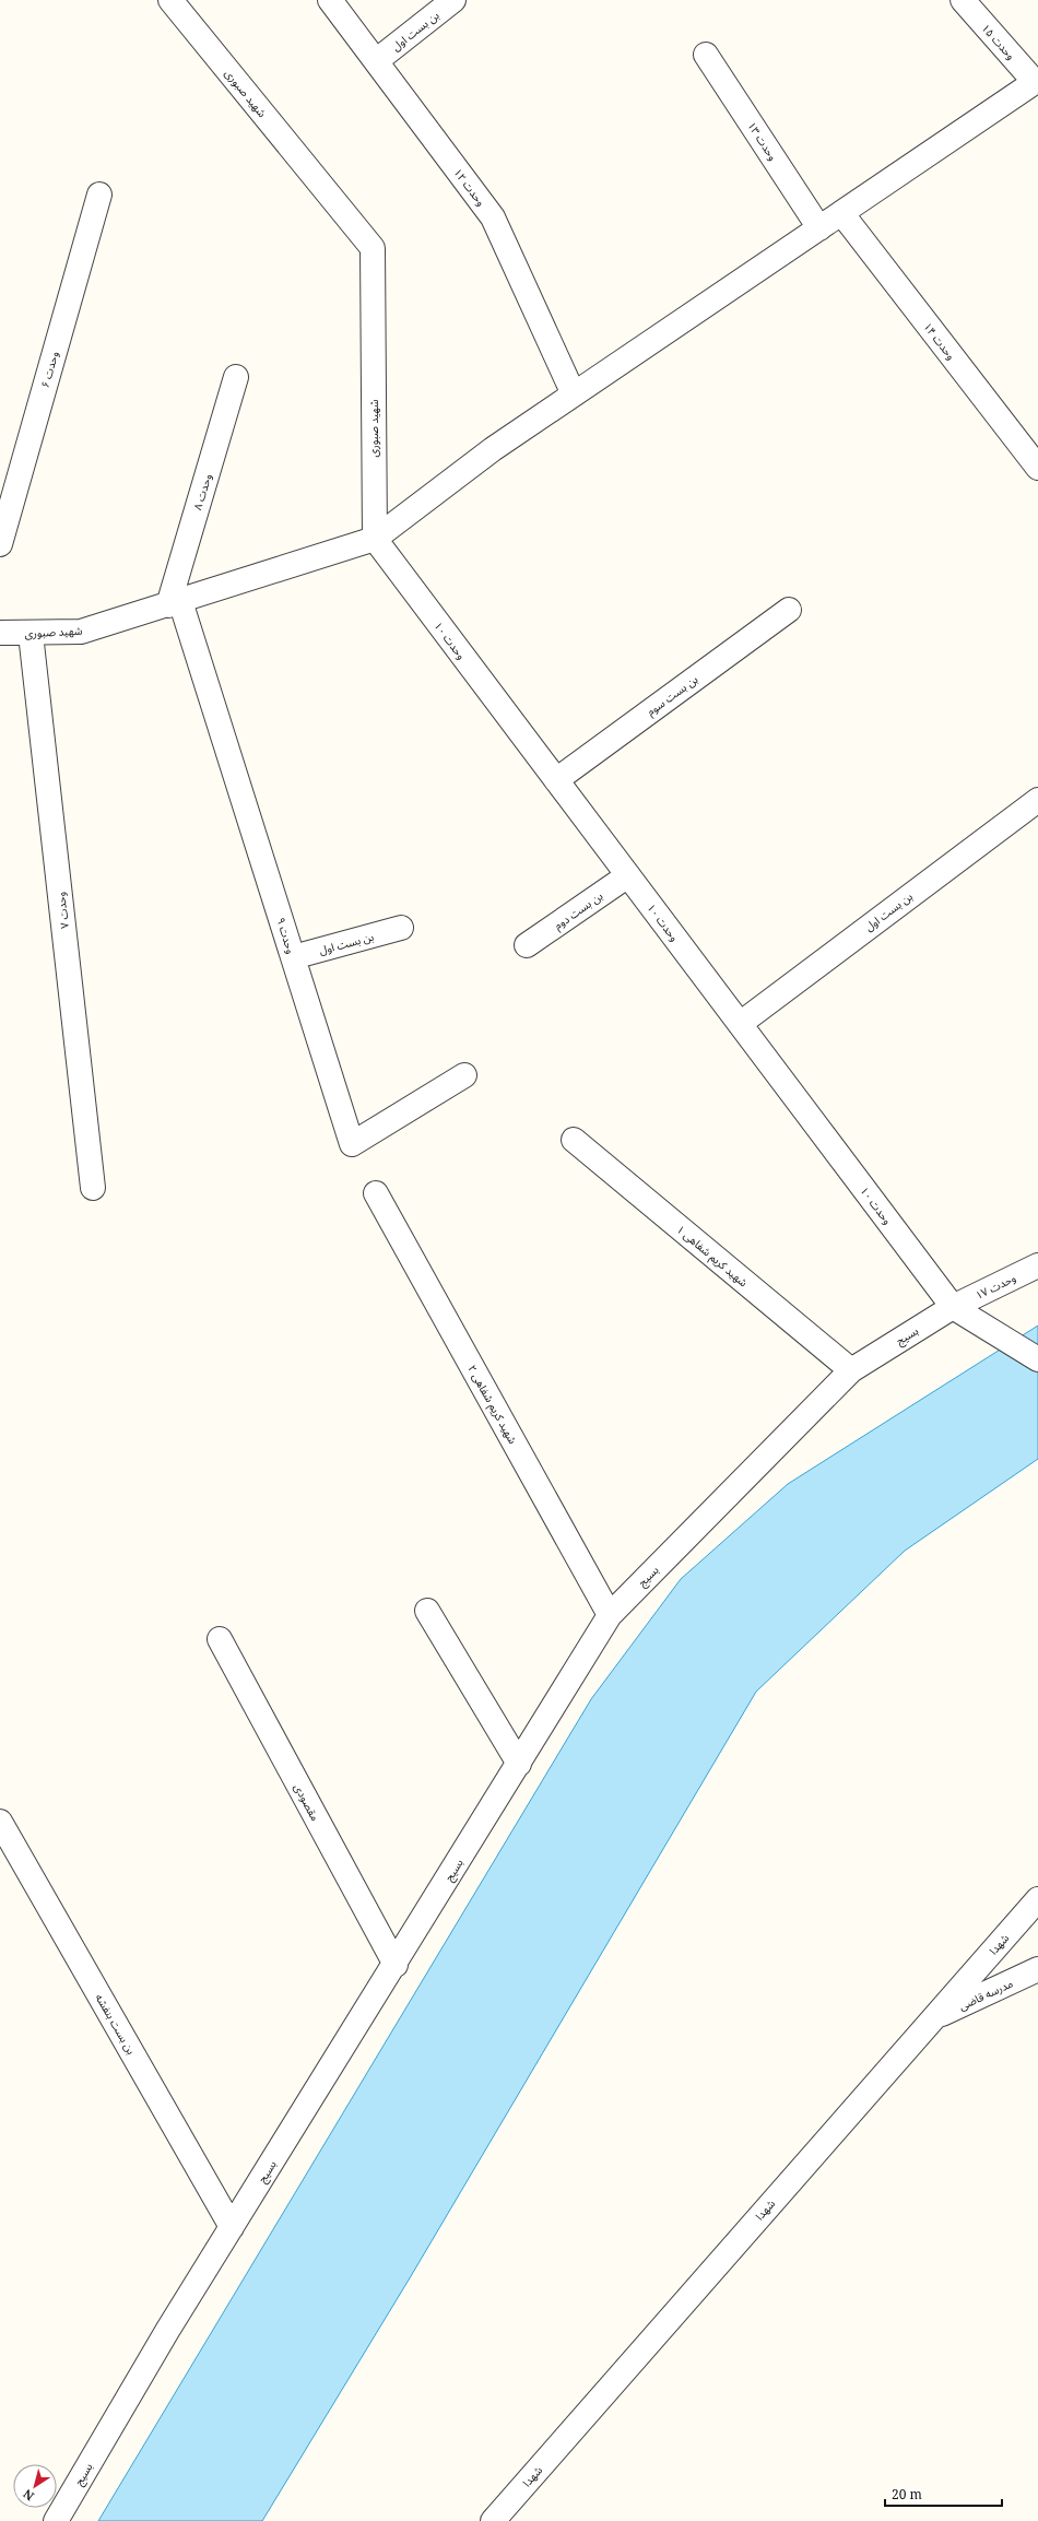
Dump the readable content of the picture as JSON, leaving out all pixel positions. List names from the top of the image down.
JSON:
{
  "streets": {
    "street": [
      "بن بست اول",
      "وحدت ۱۵",
      "شهید صبوری",
      "وحدت ۱۳",
      "وحدت ۱۲",
      "وحدت ۱۴",
      "وحدت ۶",
      "وحدت ۸",
      "وحدت ۱۰",
      "بن بست سوم",
      "وحدت ۷",
      "بن بست دوم",
      "وحدت ۹",
      "شهید کریم شفاهی ۱",
      "وحدت ۱۷",
      "بسیج",
      "شهید کریم شفاهی ۲",
      "مقصودی",
      "شهدا",
      "مدرسه قاضی",
      "بن بست بنفشه"
    ]
  },
  "crossings": [
    ["بن بست اول", "وحدت ۱۲"],
    ["بن بست اول", "وحدت ۱۰"],
    ["بن بست اول", "وحدت ۹"],
    ["شهید صبوری", "وحدت ۸"],
    ["شهید صبوری", "وحدت ۱۰"],
    ["شهید صبوری", "وحدت ۷"],
    ["شهید صبوری", "وحدت ۹"],
    ["وحدت ۸", "وحدت ۹"],
    ["وحدت ۱۰", "بن بست سوم"],
    ["وحدت ۱۰", "بن بست دوم"],
    ["وحدت ۱۰", "وحدت ۱۷"],
    ["وحدت ۱۰", "بسیج"],
    ["شهید کریم شفاهی ۱", "بسیج"],
    ["وحدت ۱۷", "بسیج"],
    ["بسیج", "شهید کریم شفاهی ۲"],
    ["بسیج", "مقصودی"],
    ["بسیج", "بن بست بنفشه"],
    ["شهدا", "مدرسه قاضی"]
  ],
  "scale_bar": "20 m",
  "north": "bottom left"
}
